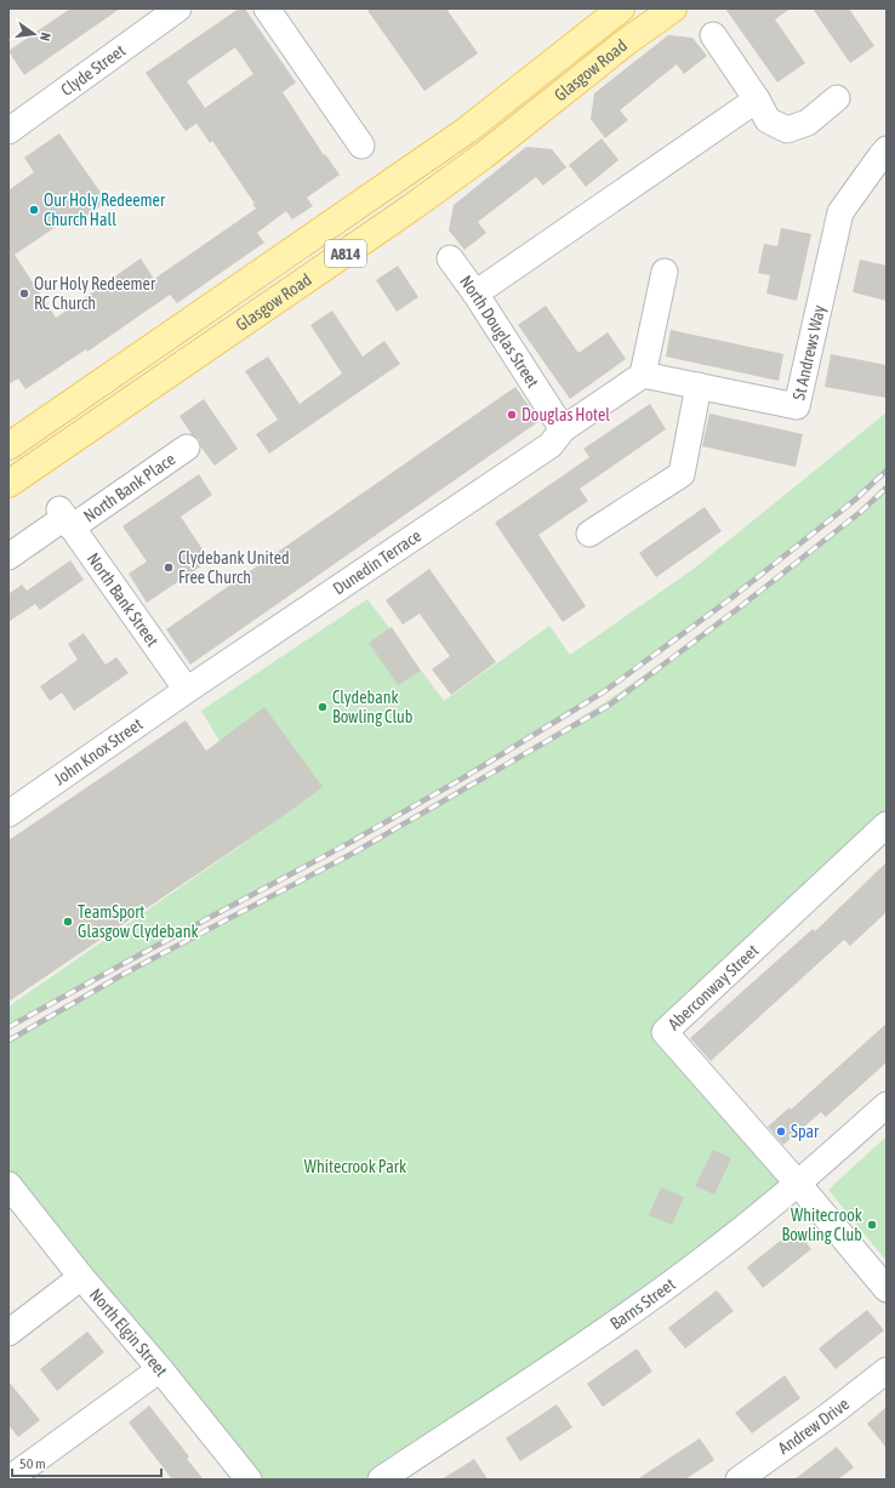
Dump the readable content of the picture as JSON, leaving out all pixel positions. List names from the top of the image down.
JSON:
{
  "streets": {
    "main road": ["Glasgow Road", "A814"],
    "street": [
      "Clyde Street",
      "North Douglas Street",
      "St Andrews Way",
      "North Bank Place",
      "Dunedin Terrace",
      "North Bank Street",
      "John Knox Street",
      "Aberconway Street",
      "Barns Street",
      "North Elgin Street",
      "Andrew Drive"
    ]
  },
  "crossings": [
    ["North Douglas Street", "Dunedin Terrace"],
    ["North Bank Place", "North Bank Street"],
    ["Dunedin Terrace", "North Bank Street"],
    ["Dunedin Terrace", "John Knox Street"],
    ["North Bank Street", "John Knox Street"],
    ["Aberconway Street", "Barns Street"]
  ],
  "parks": ["Whitecrook Park"],
  "places": [
    "Our Holy Redeemer Church Hall",
    "Our Holy Redeemer RC Church",
    "Douglas Hotel",
    "Clydebank United Free Church",
    "Clydebank Bowling Club",
    "TeamSport Glasgow Clydebank",
    "Spar",
    "Whitecrook Bowling Club"
  ],
  "scale_bar": "50 m",
  "north": "right"
}
